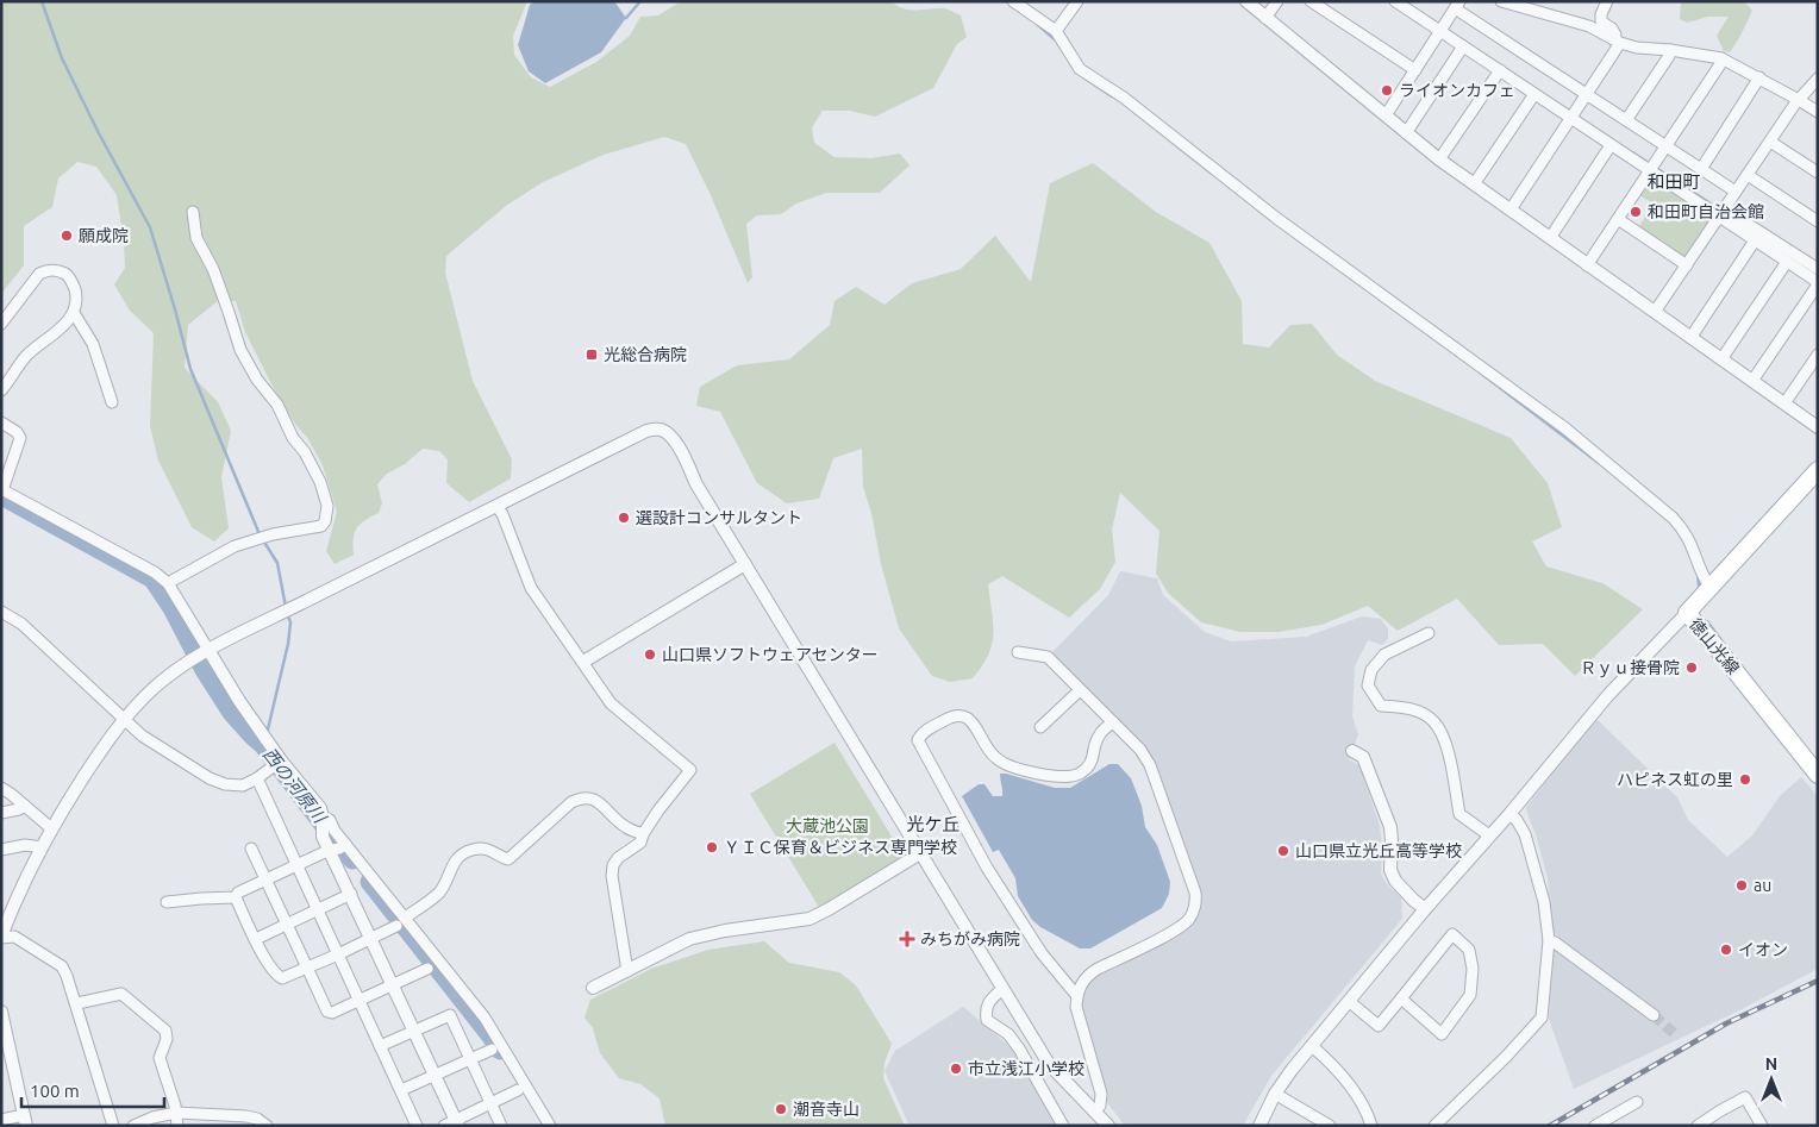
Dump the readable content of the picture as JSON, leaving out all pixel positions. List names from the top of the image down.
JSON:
{
  "streets": {
    "main road": ["徳山光線"]
  },
  "districts": ["和田町", "光ケ丘"],
  "water": ["西の河原川"],
  "parks": ["大蔵池公園"],
  "places": {
    "other": [
      "ライオンカフェ",
      "和田町自治会館",
      "願成院",
      "選設計コンサルタント",
      "山口県ソフトウェアセンター",
      "Ｒｙｕ接骨院",
      "ハピネス虹の里",
      "ＹＩＣ保育＆ビジネス専門学校",
      "山口県立光丘高等学校",
      "au",
      "イオン",
      "市立浅江小学校",
      "潮音寺山"
    ],
    "transit": ["光総合病院"],
    "health": ["みちがみ病院"]
  },
  "scale_bar": "100 m",
  "north": "top"
}
